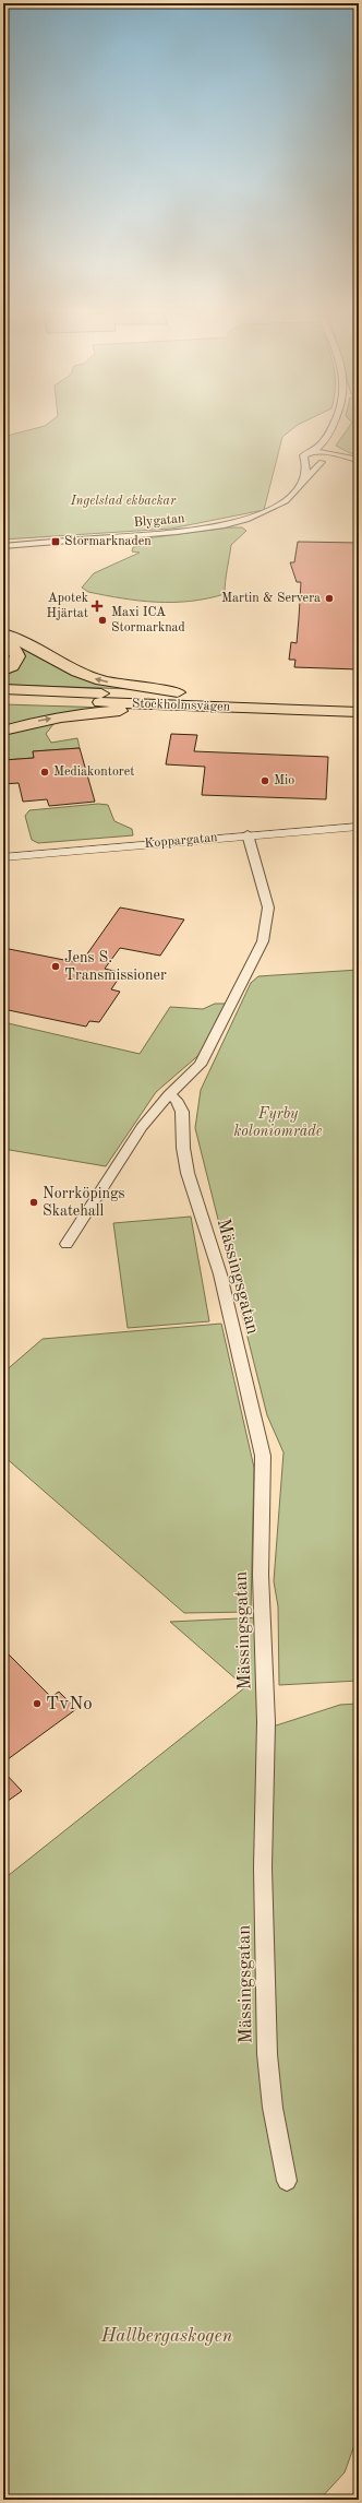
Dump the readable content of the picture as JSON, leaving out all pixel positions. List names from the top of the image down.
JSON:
{
  "streets": {
    "highway": ["Stockholmsvägen"],
    "street": ["Blygatan", "Koppargatan", "Mässingsgatan"]
  },
  "parks": ["Ingelstad ekbackar", "Fyrby koloniområde", "Hallbergaskogen"],
  "places": {
    "transit": ["Stormarknaden"],
    "other": [
      "Martin & Servera",
      "Maxi ICA Stormarknad",
      "Mediakontoret",
      "Mio",
      "Jens S. Transmissioner",
      "Norrköpings Skatehall",
      "TvNo"
    ],
    "health": ["Apotek Hjärtat"]
  }
}
